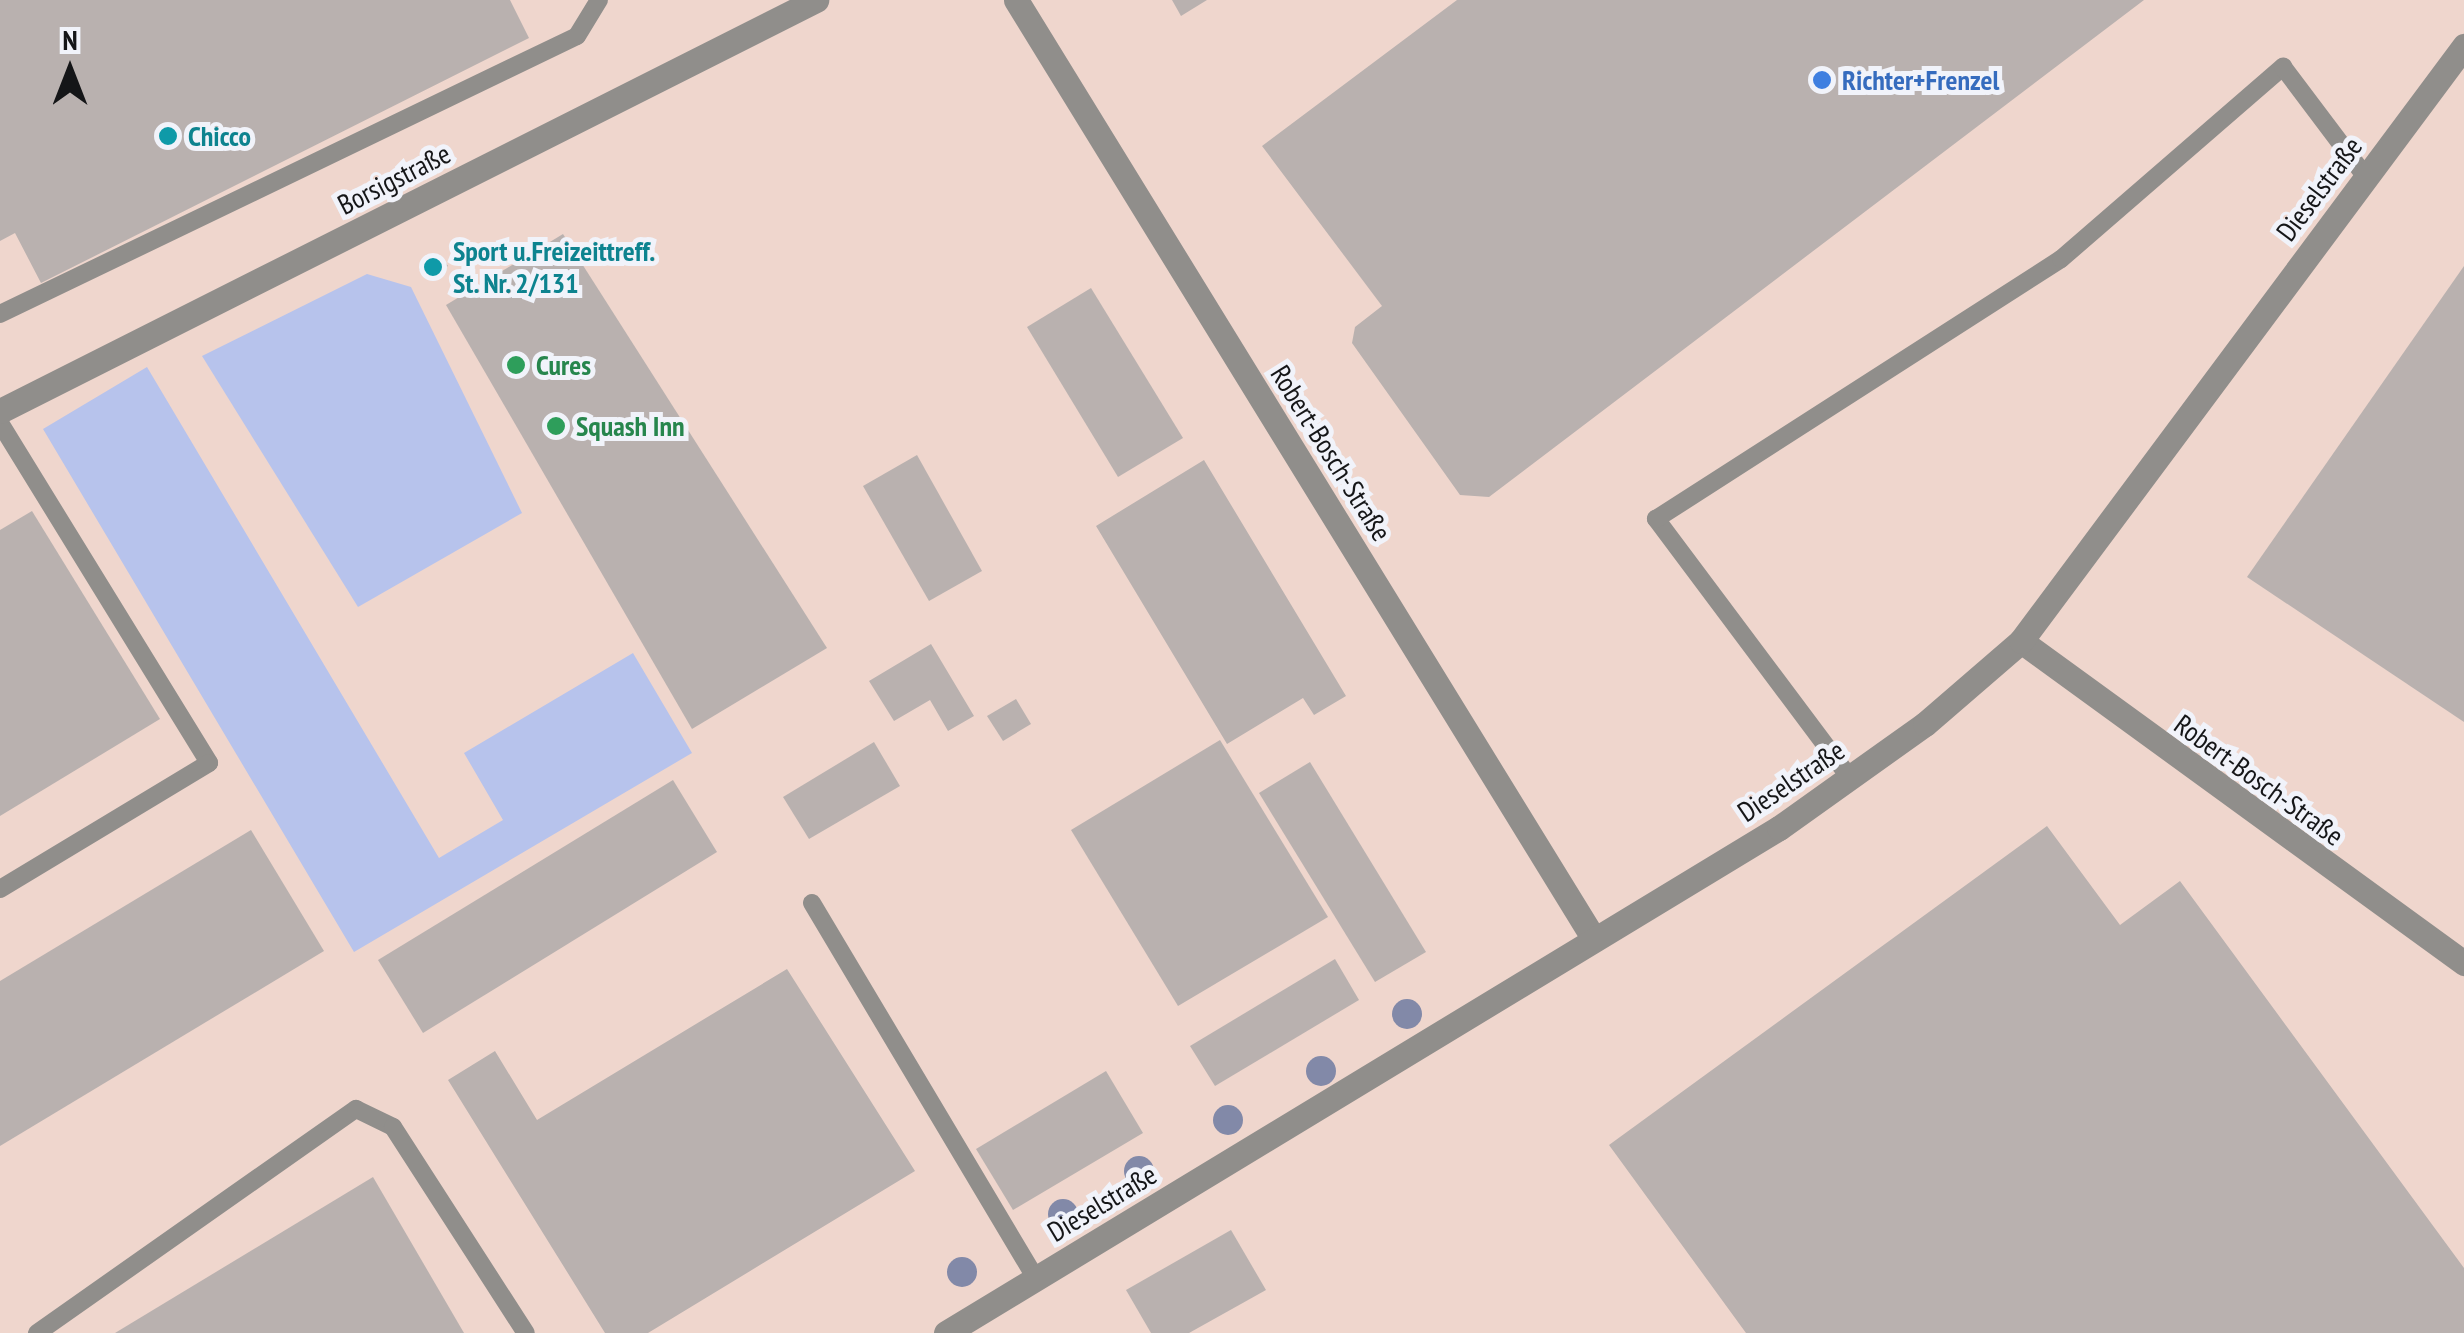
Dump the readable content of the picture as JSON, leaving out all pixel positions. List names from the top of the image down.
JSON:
{
  "streets": {
    "street": ["Borsigstraße", "Dieselstraße", "Robert-Bosch-Straße"]
  },
  "crossings": [
    ["Dieselstraße", "Robert-Bosch-Straße"]
  ],
  "places": [
    "Richter+Frenzel",
    "Chicco",
    "Sport u.Freizeittreff. St. Nr. 2/131",
    "Cures",
    "Squash Inn"
  ],
  "north": "top"
}
